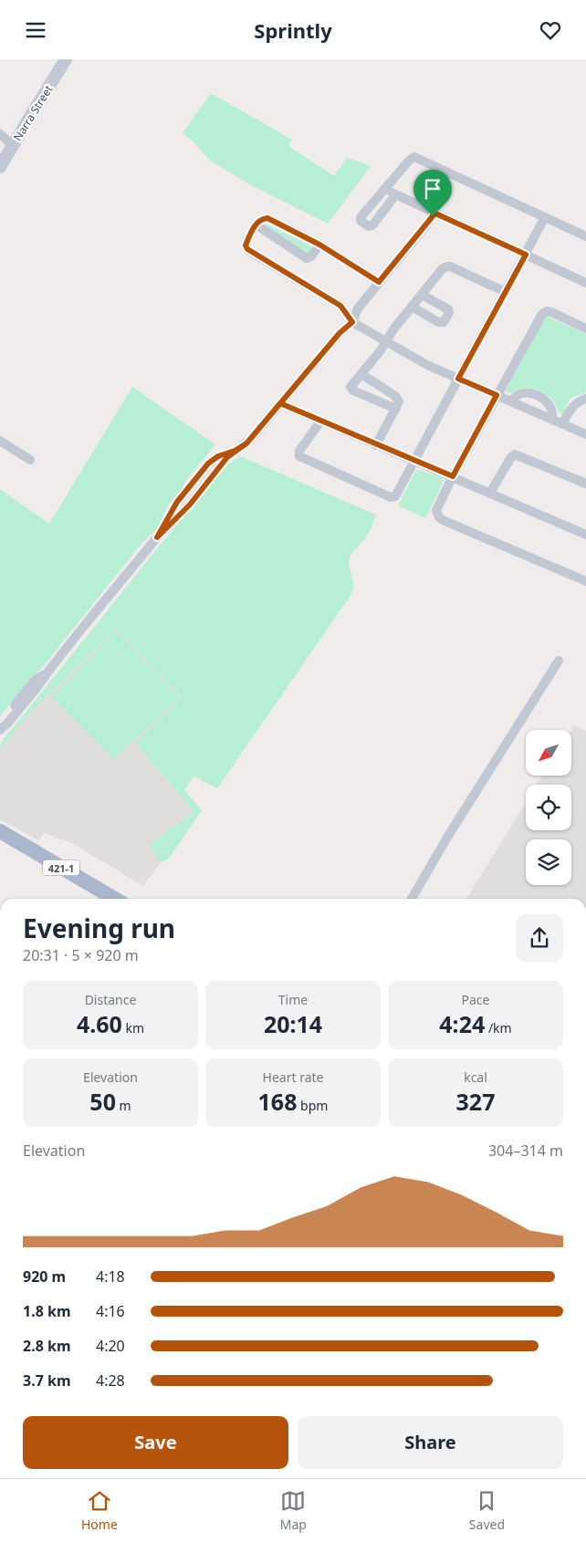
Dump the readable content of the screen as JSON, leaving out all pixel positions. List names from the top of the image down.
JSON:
{
  "streets": {
    "main road": ["421-1"],
    "street": ["Narra Street"]
  },
  "north": "bottom left",
  "page": {
    "header": "Sprintly",
    "heading": ["Evening run", "20:31 · 5 × 920 m"],
    "stats": [
      ["Distance", "4.60 km"],
      ["Time", "20:14"],
      ["Pace", "4:24 /km"],
      ["Elevation", "50 m"],
      ["Heart rate", "168 bpm"],
      ["kcal", "327"]
    ],
    "chart": ["Elevation", "304–314 m"],
    "list": [
      {
        "name": "920 m",
        "note": "4:18"
      },
      {
        "name": "1.8 km",
        "note": "4:16"
      },
      {
        "name": "2.8 km",
        "note": "4:20"
      },
      {
        "name": "3.7 km",
        "note": "4:28"
      }
    ],
    "buttons": ["Save", "Share"],
    "tabs": ["Home", "Map", "Saved"]
  }
}
